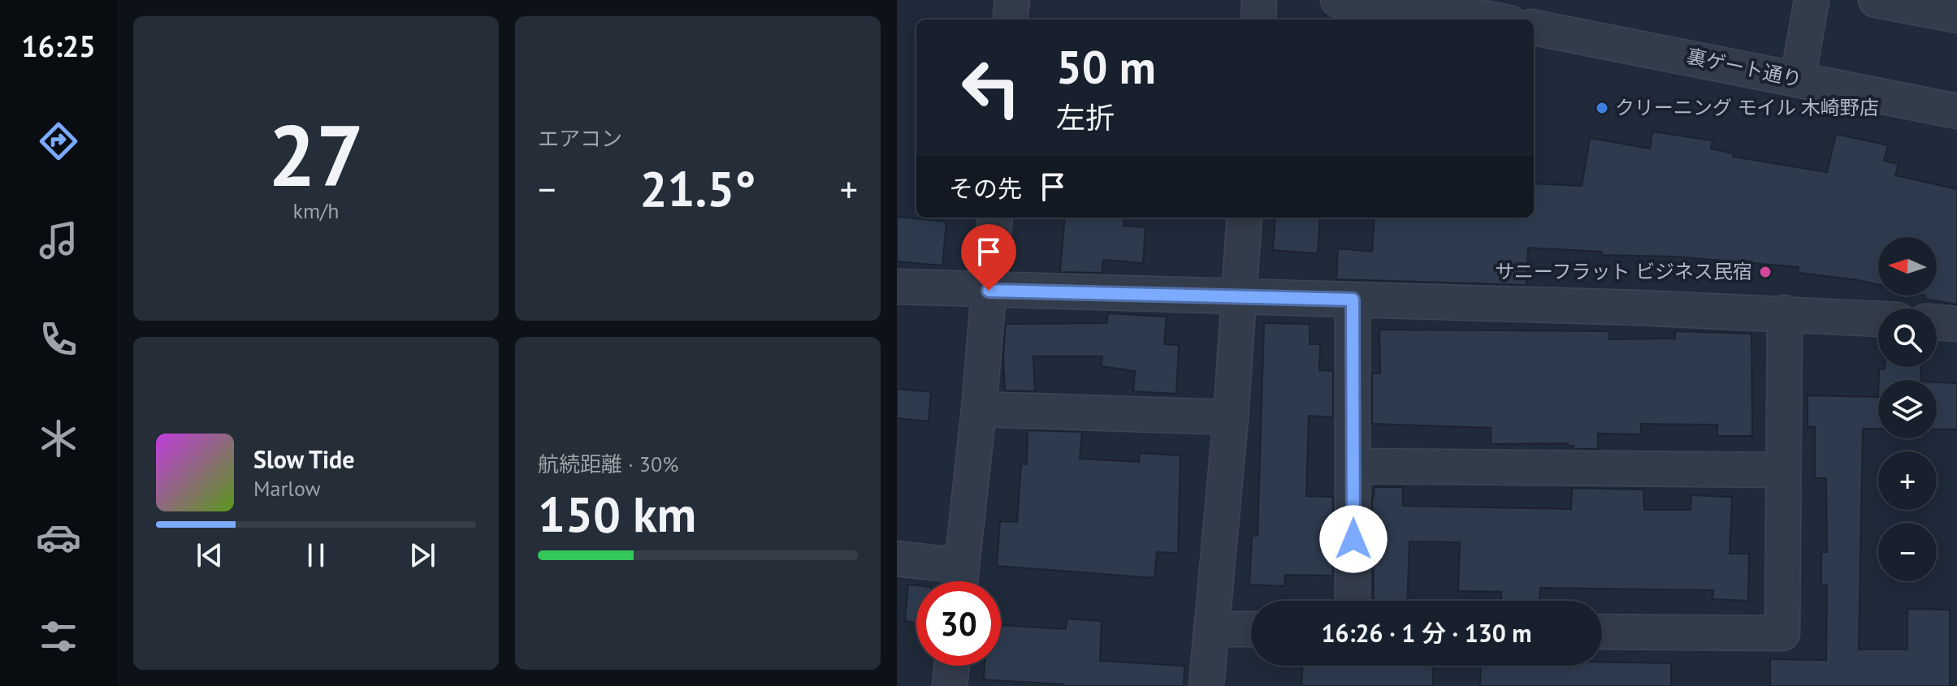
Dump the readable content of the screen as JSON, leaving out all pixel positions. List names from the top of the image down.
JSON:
{
  "streets": {
    "street": ["裏ゲート通り"]
  },
  "places": ["クリーニング モイル 木崎野店", "サニーフラット ビジネス民宿"],
  "north": "left",
  "page": {
    "tabs": "16:25",
    "tile": [
      ["27", "km/h"],
      "エアコン",
      ["航続距離 · 30%", "150 km"]
    ],
    "turn": ["50 m", "左折"],
    "then": "その先",
    "heat": ["−", "21.5°", "+"],
    "map_buttons": ["+", "−"],
    "song": ["Slow Tide", "Marlow"],
    "limit": "30",
    "trip": "16:26 · 1 分 · 130 m"
  }
}
